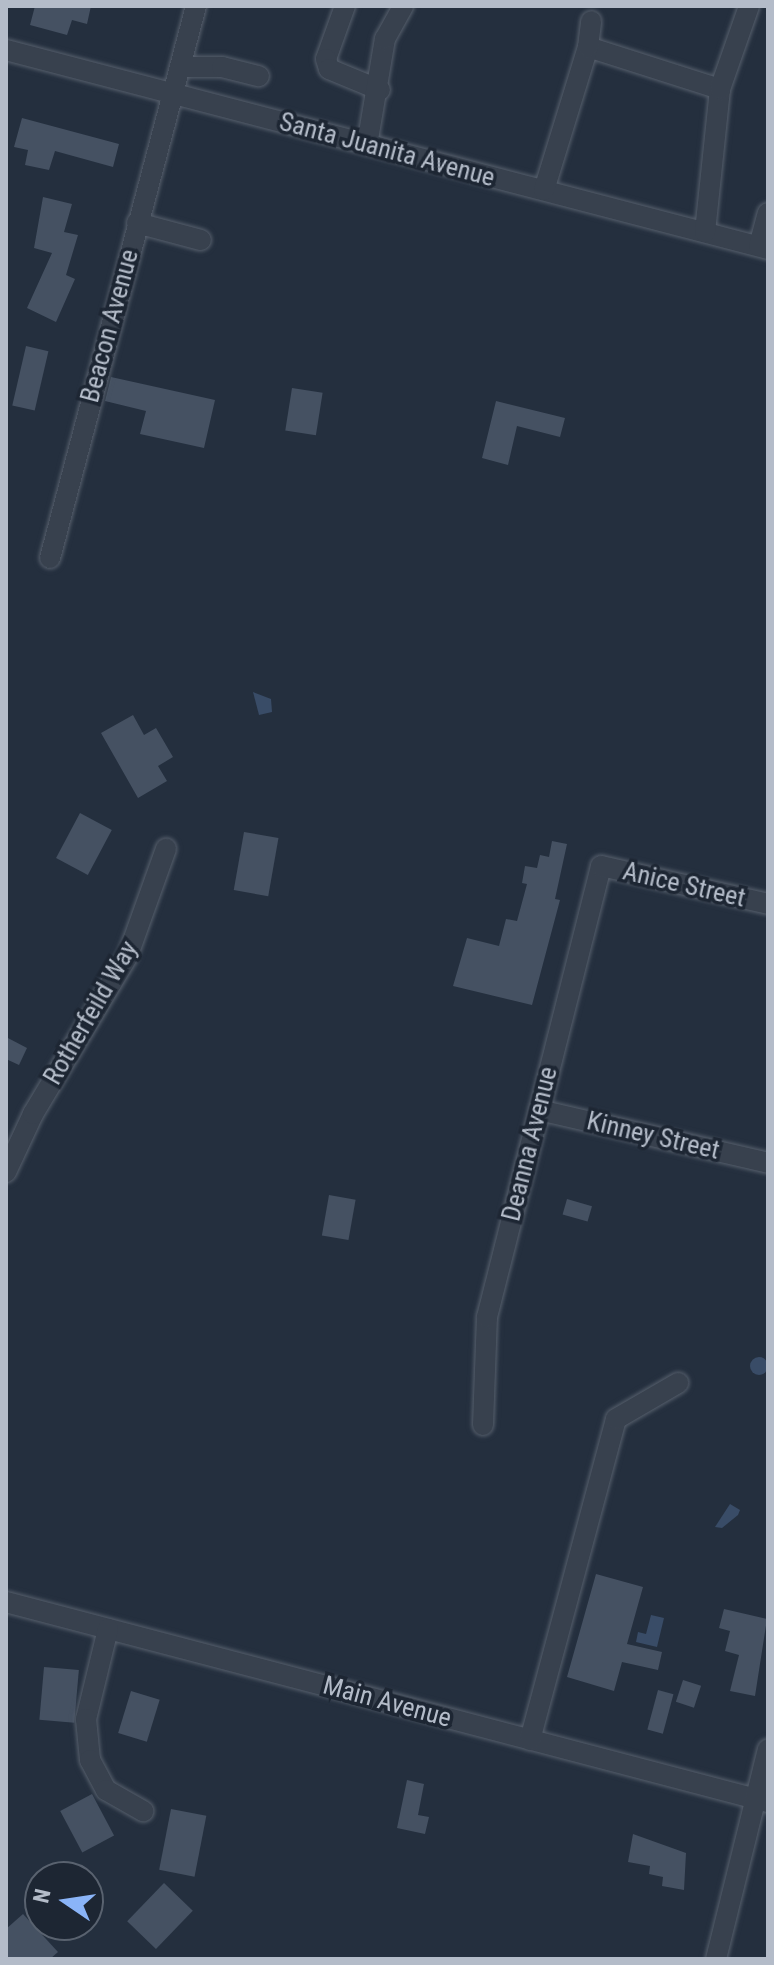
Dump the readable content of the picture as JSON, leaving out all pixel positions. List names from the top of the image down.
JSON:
{
  "streets": {
    "street": [
      "Santa Juanita Avenue",
      "Beacon Avenue",
      "Anice Street",
      "Rotherfeild Way",
      "Kinney Street",
      "Deanna Avenue",
      "Main Avenue"
    ]
  },
  "crossings": [
    ["Santa Juanita Avenue", "Beacon Avenue"],
    ["Anice Street", "Deanna Avenue"],
    ["Kinney Street", "Deanna Avenue"]
  ],
  "north": "left"
}
